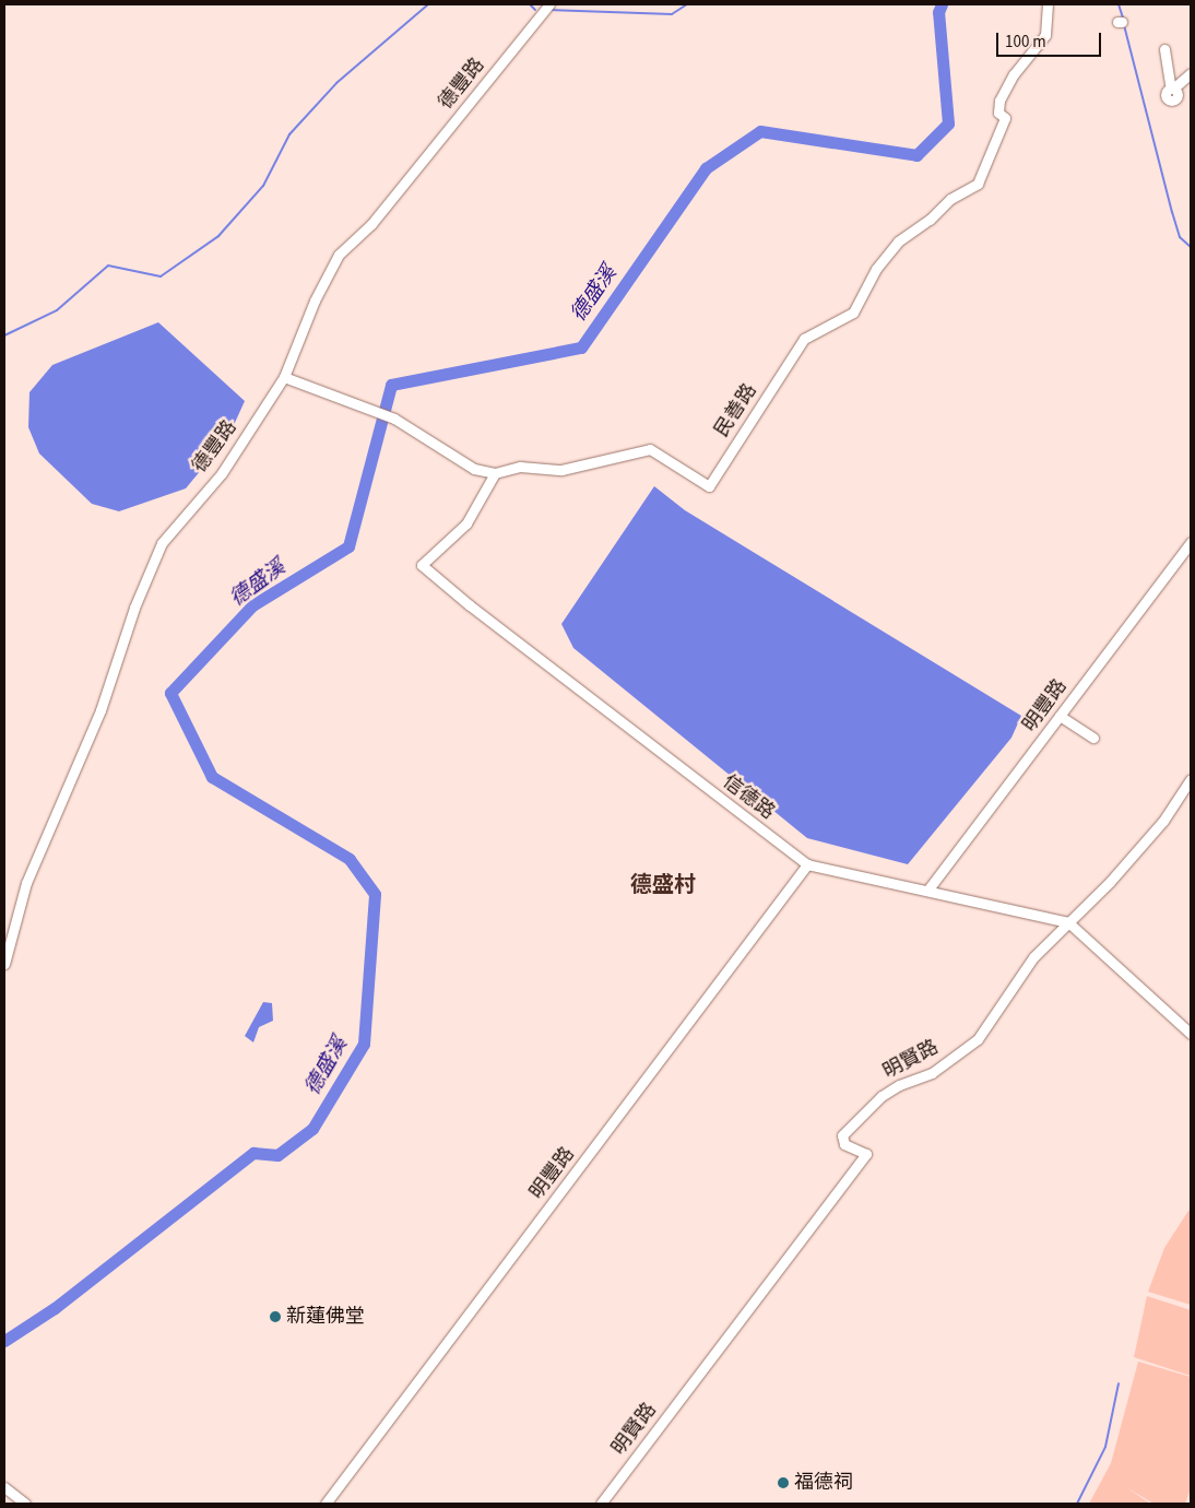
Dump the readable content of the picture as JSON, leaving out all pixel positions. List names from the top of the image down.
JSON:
{
  "streets": {
    "street": [
      "德豐路",
      "民善路",
      "明豐路",
      "信德路",
      "明賢路"
    ]
  },
  "crossings": [
    ["民善路", "信德路"],
    ["明豐路", "信德路"],
    ["信德路", "明賢路"]
  ],
  "districts": ["德盛村"],
  "water": ["德盛溪"],
  "places": ["新蓮佛堂", "福德祠"],
  "scale_bar": "100 m"
}
